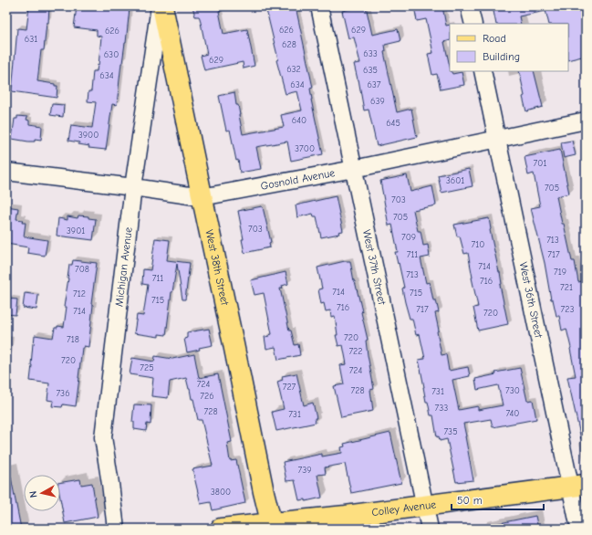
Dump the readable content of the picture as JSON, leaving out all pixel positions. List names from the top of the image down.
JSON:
{
  "streets": {
    "main road": ["West 38th Street", "Colley Avenue"],
    "street": [
      "Gosnold Avenue",
      "Michigan Avenue",
      "West 37th Street",
      "West 36th Street"
    ]
  },
  "crossings": [
    ["Gosnold Avenue", "Michigan Avenue"],
    ["Gosnold Avenue", "West 38th Street"],
    ["Gosnold Avenue", "West 37th Street"],
    ["Gosnold Avenue", "West 36th Street"],
    ["Michigan Avenue", "West 38th Street"],
    ["West 38th Street", "Colley Avenue"],
    ["West 37th Street", "Colley Avenue"],
    ["West 36th Street", "Colley Avenue"]
  ],
  "house_numbers": [
    "626",
    "629",
    "626",
    "631",
    "628",
    "633",
    "630",
    "629",
    "632",
    "635",
    "634",
    "634",
    "637",
    "639",
    "640",
    "645",
    "3900",
    "3700",
    "701",
    "3601",
    "705",
    "703",
    "705",
    "703",
    "3901",
    "709",
    "713",
    "710",
    "711",
    "717",
    "714",
    "708",
    "719",
    "713",
    "711",
    "716",
    "721",
    "714",
    "715",
    "712",
    "715",
    "716",
    "717",
    "723",
    "714",
    "720",
    "720",
    "718",
    "722",
    "720",
    "725",
    "724",
    "724",
    "727",
    "728",
    "730",
    "731",
    "736",
    "726",
    "733",
    "728",
    "740",
    "731",
    "735",
    "739",
    "3800"
  ],
  "legend": ["Road", "Building"],
  "scale_bar": "50 m",
  "north": "left"
}
